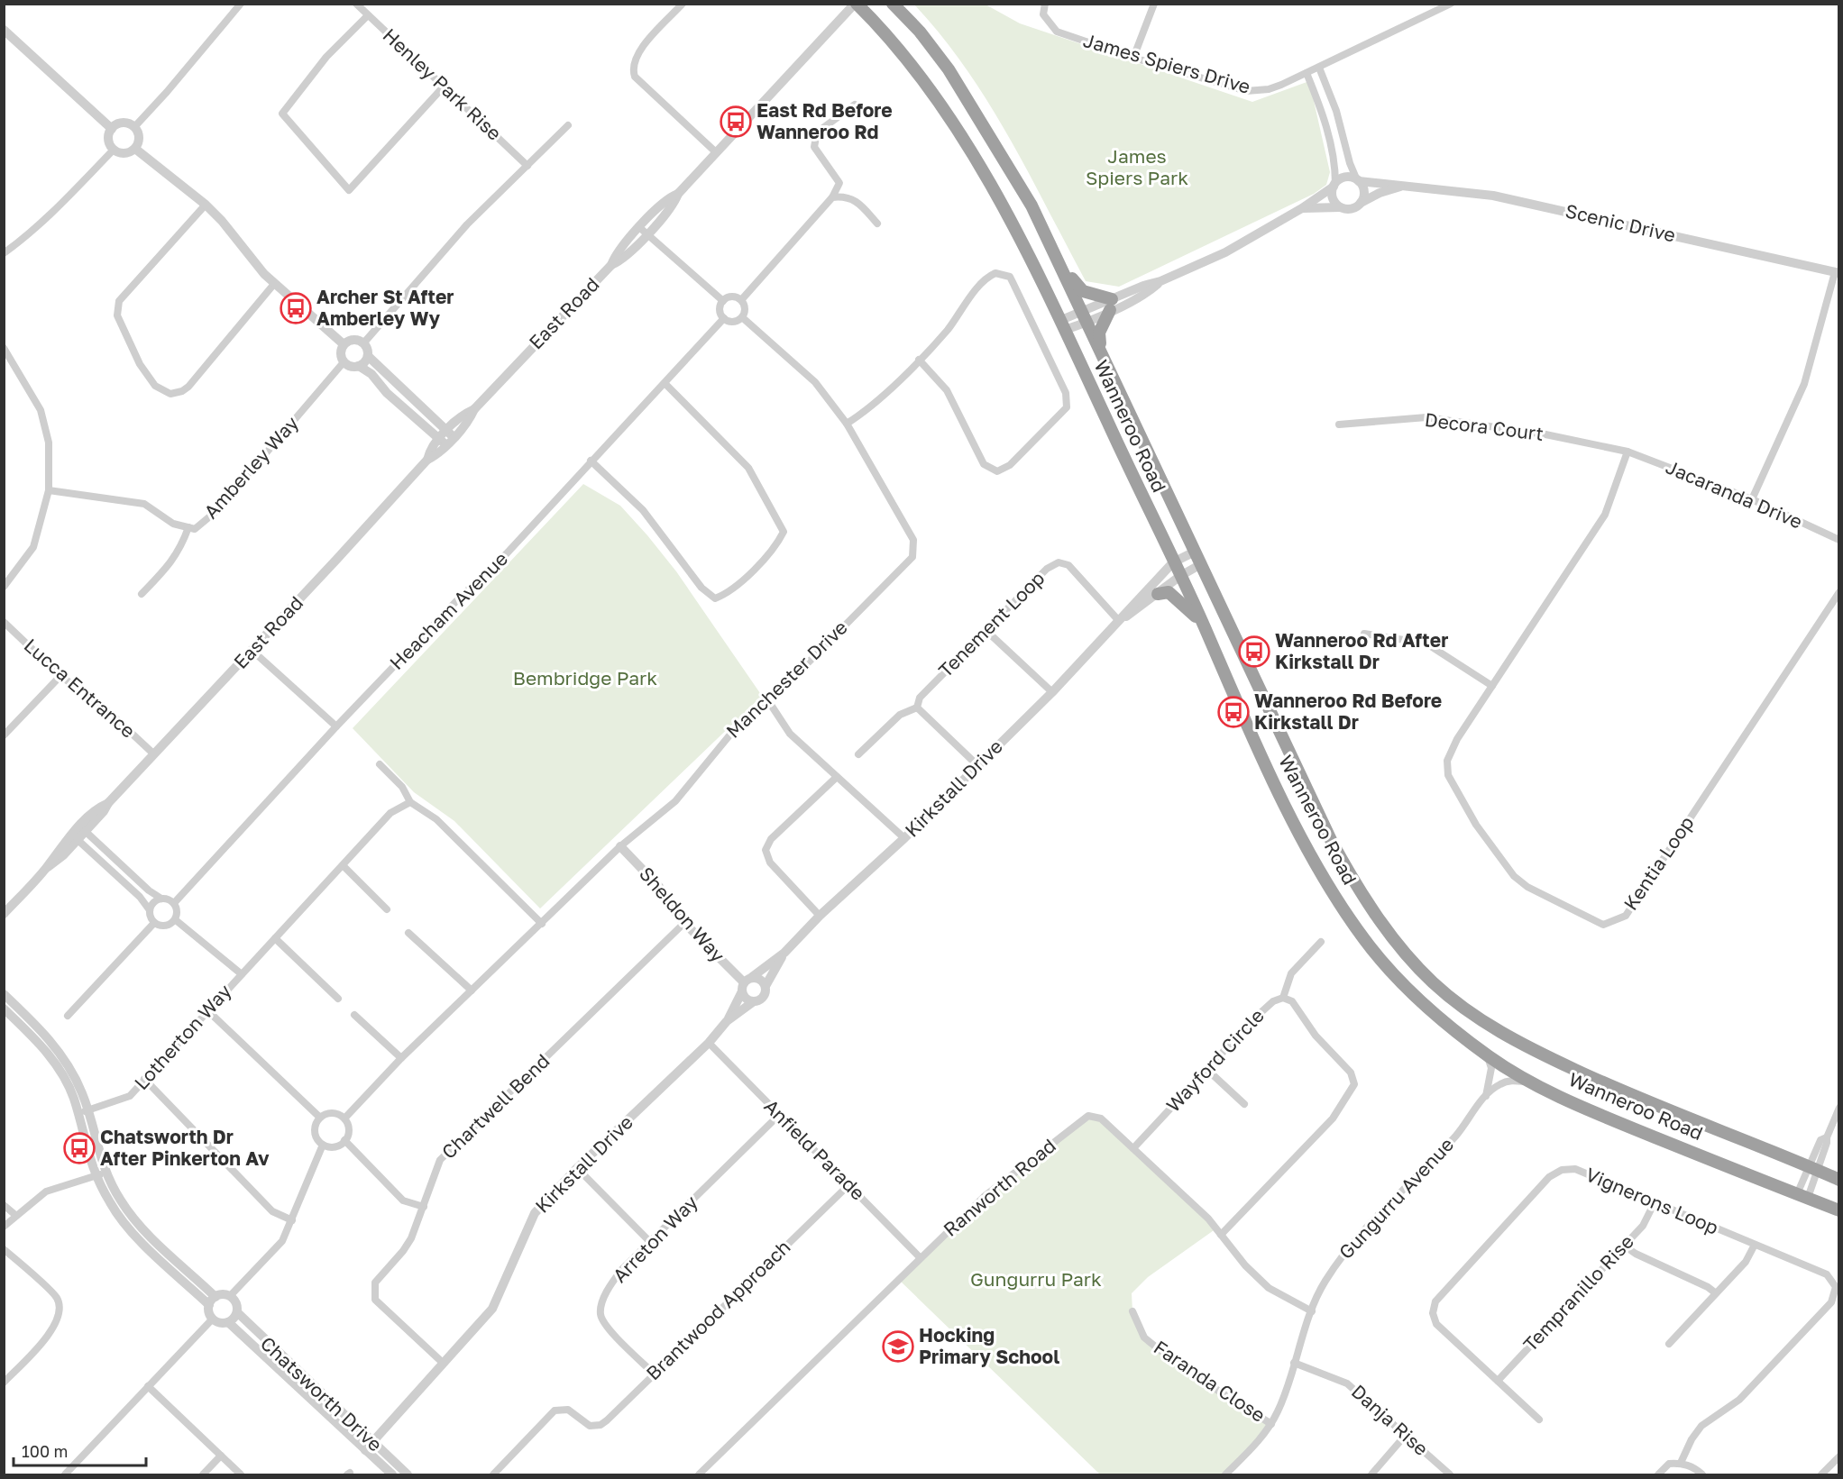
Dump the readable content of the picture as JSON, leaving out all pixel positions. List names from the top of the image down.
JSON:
{
  "streets": {
    "highway": ["Wanneroo Road"],
    "street": [
      "James Spiers Drive",
      "Henley Park Rise",
      "Scenic Drive",
      "East Road",
      "Decora Court",
      "Amberley Way",
      "Jacaranda Drive",
      "Heacham Avenue",
      "Tenement Loop",
      "Manchester Drive",
      "Lucca Entrance",
      "Kirkstall Drive",
      "Kentia Loop",
      "Sheldon Way",
      "Lotherton Way",
      "Wayford Circle",
      "Chartwell Bend",
      "Anfield Parade",
      "Ranworth Road",
      "Gungurru Avenue",
      "Vignerons Loop",
      "Arreton Way",
      "Tempranillo Rise",
      "Brantwood Approach",
      "Faranda Close",
      "Chatsworth Drive",
      "Danja Rise"
    ]
  },
  "crossings": [
    ["East Road", "Wanneroo Road"],
    ["East Road", "Lucca Entrance"],
    ["Wanneroo Road", "Kirkstall Drive"],
    ["Wanneroo Road", "Gungurru Avenue"],
    ["Decora Court", "Jacaranda Drive"],
    ["Decora Court", "Kentia Loop"],
    ["Jacaranda Drive", "Kentia Loop"],
    ["Heacham Avenue", "Manchester Drive"],
    ["Tenement Loop", "Kirkstall Drive"],
    ["Manchester Drive", "Sheldon Way"],
    ["Kirkstall Drive", "Sheldon Way"],
    ["Kirkstall Drive", "Chartwell Bend"],
    ["Kirkstall Drive", "Anfield Parade"],
    ["Kirkstall Drive", "Chatsworth Drive"],
    ["Sheldon Way", "Chartwell Bend"],
    ["Wayford Circle", "Ranworth Road"],
    ["Anfield Parade", "Ranworth Road"],
    ["Anfield Parade", "Arreton Way"],
    ["Anfield Parade", "Brantwood Approach"],
    ["Ranworth Road", "Gungurru Avenue"],
    ["Gungurru Avenue", "Faranda Close"],
    ["Gungurru Avenue", "Danja Rise"],
    ["Vignerons Loop", "Tempranillo Rise"],
    ["Arreton Way", "Brantwood Approach"]
  ],
  "parks": ["James Spiers Park", "Bembridge Park", "Gungurru Park"],
  "places": {
    "bus stop": [
      "East Rd Before Wanneroo Rd",
      "Archer St After Amberley Wy",
      "Wanneroo Rd After Kirkstall Dr",
      "Wanneroo Rd Before Kirkstall Dr",
      "Chatsworth Dr After Pinkerton Av"
    ],
    "school or university": ["Hocking Primary School"]
  },
  "scale_bar": "100 m"
}
